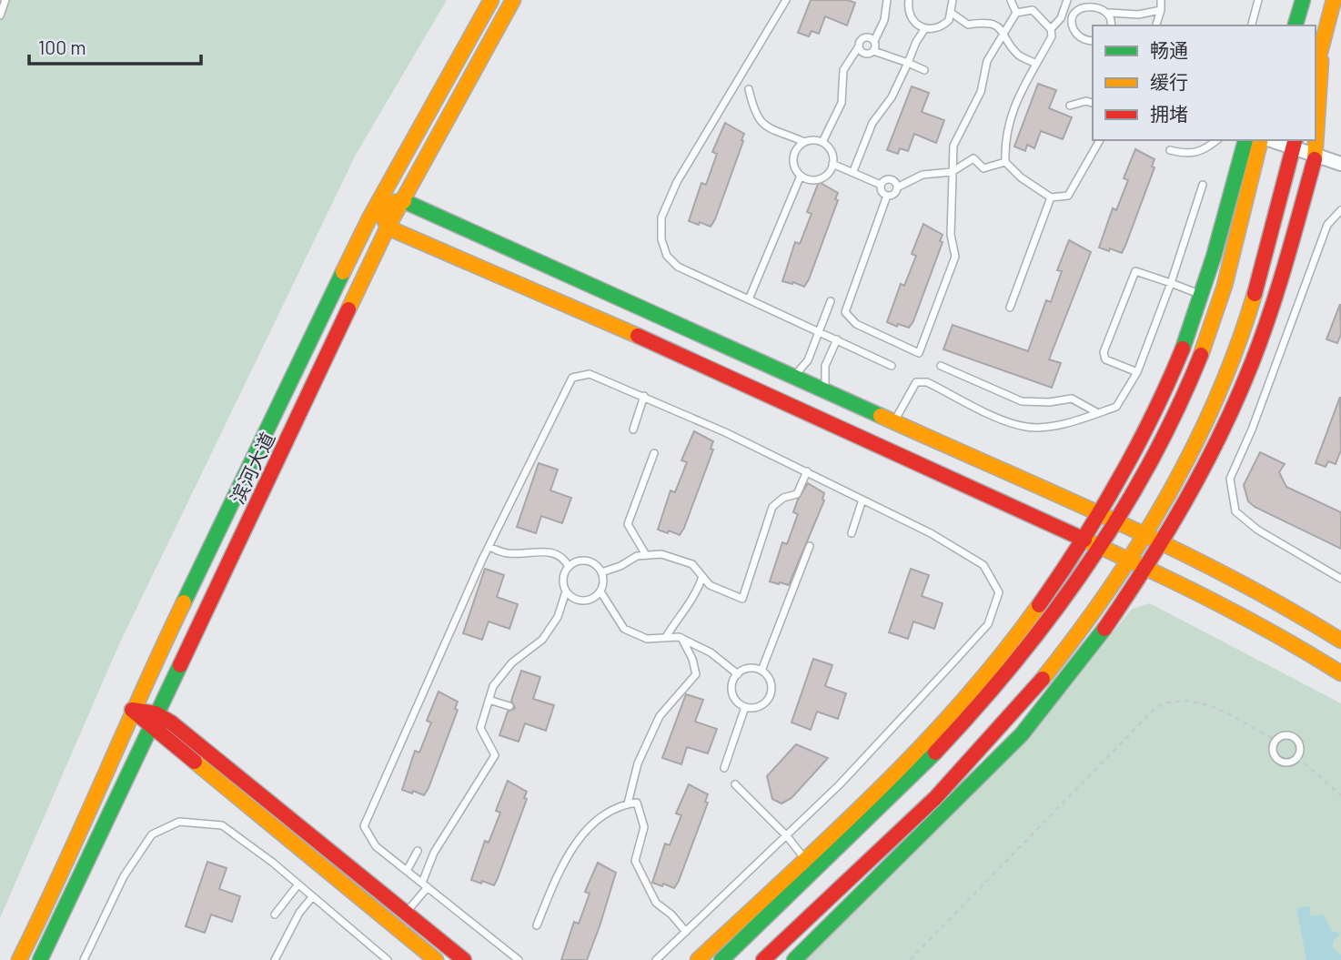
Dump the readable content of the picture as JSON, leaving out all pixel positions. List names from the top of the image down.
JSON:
{
  "streets": {
    "street": ["滨河大道"]
  },
  "legend": ["畅通", "缓行", "拥堵"],
  "scale_bar": "100 m"
}
